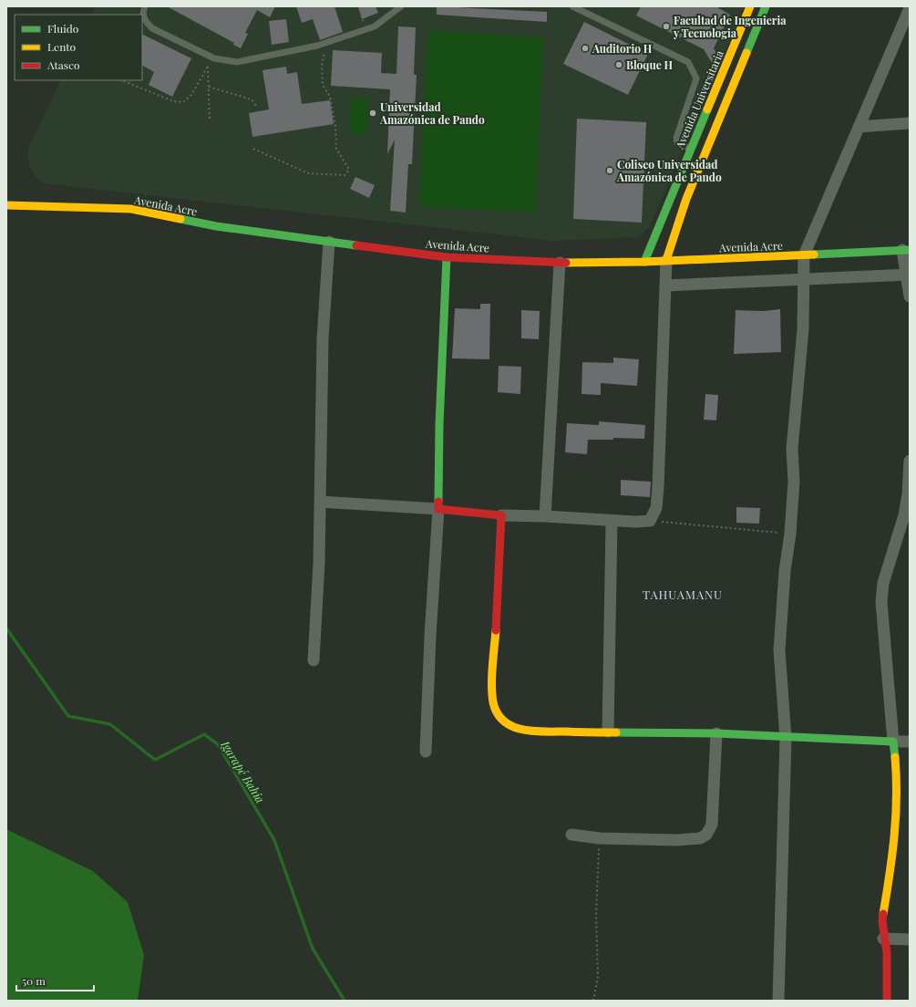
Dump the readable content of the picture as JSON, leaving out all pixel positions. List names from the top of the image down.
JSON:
{
  "streets": {
    "main road": ["Avenida Universitaria", "Avenida Acre"]
  },
  "crossings": [
    ["Avenida Universitaria", "Avenida Acre"]
  ],
  "districts": ["TAHUAMANU"],
  "water": ["Igarapé Bahia"],
  "places": [
    "Facultad de Ingenieria y Tecnologia",
    "Auditorio H",
    "Bloque H",
    "Universidad Amazónica de Pando",
    "Coliseo Universidad Amazónica de Pando"
  ],
  "legend": ["Fluido", "Lento", "Atasco"],
  "scale_bar": "50 m"
}
